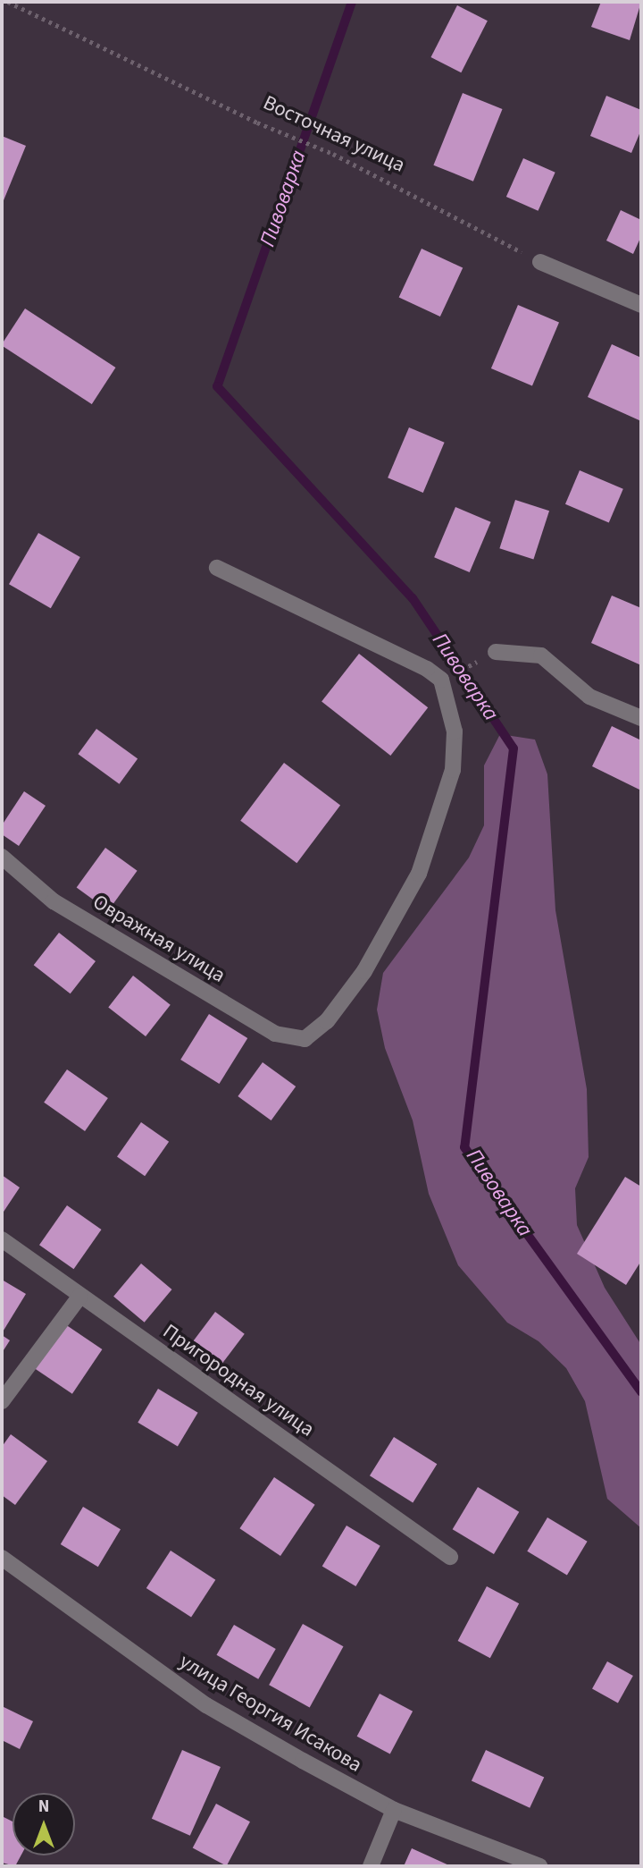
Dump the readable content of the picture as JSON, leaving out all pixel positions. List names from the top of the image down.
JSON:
{
  "streets": {
    "street": ["Овражная улица", "Пригородная улица", "улица Георгия Исакова"],
    "path": ["Восточная улица"]
  },
  "water": ["Пивоварка"],
  "north": "top"
}
